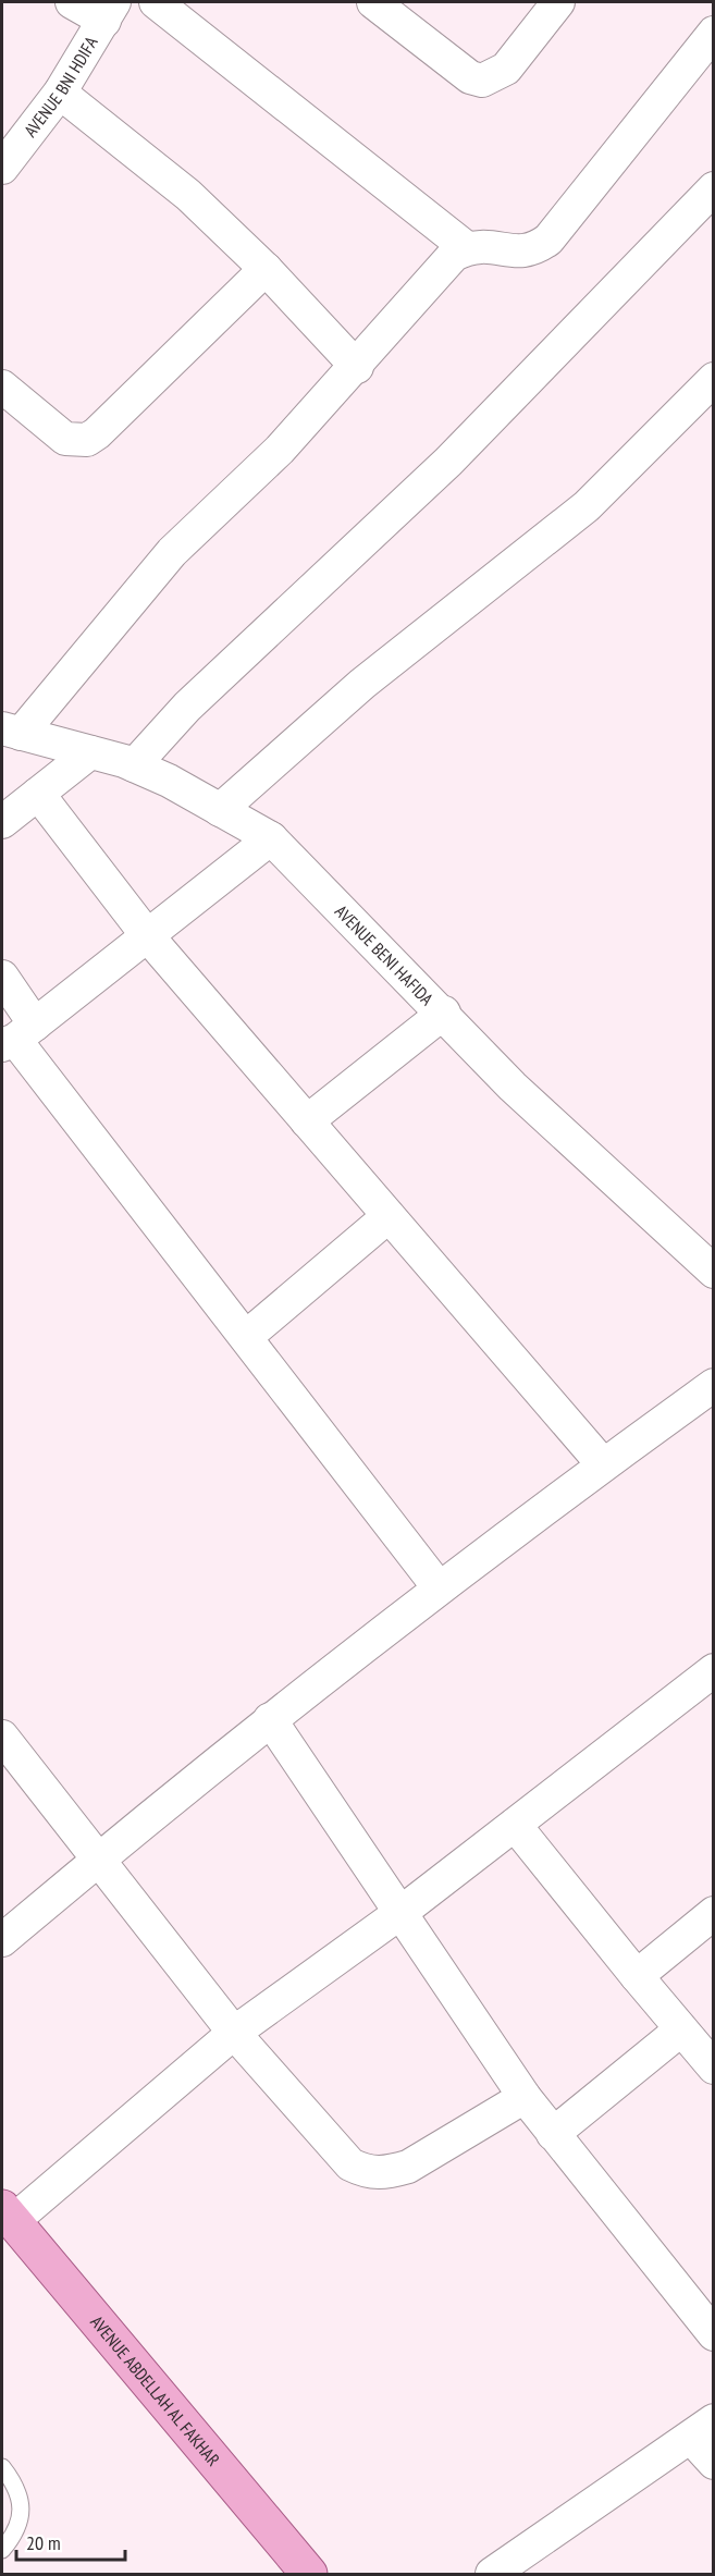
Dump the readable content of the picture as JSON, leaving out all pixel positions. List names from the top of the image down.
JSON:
{
  "streets": {
    "main road": ["AVENUE ABDELLAH AL FAKHAR"],
    "street": ["AVENUE BNI HDIFA", "AVENUE BENI HAFIDA"]
  },
  "scale_bar": "20 m"
}
